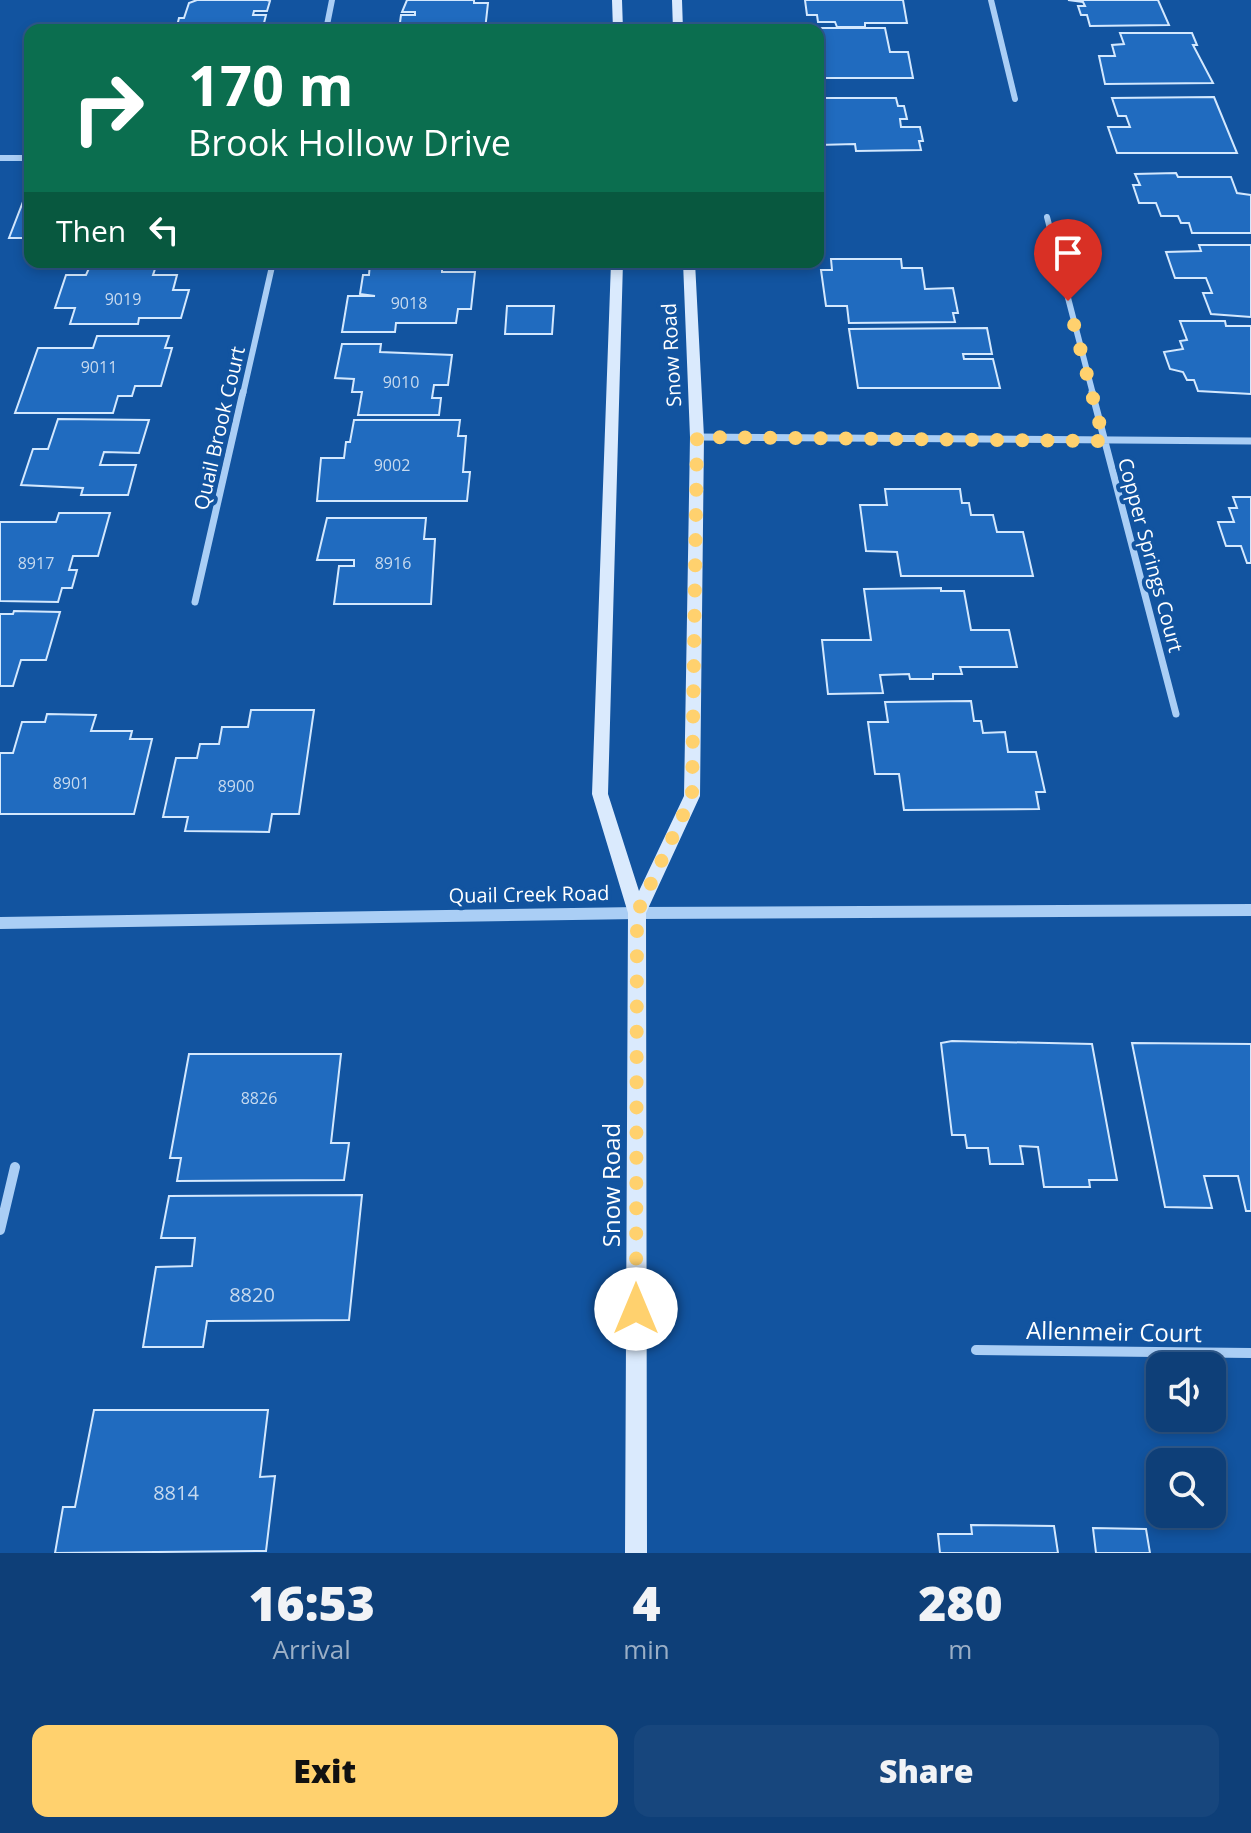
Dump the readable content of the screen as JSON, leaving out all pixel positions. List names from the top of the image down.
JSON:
{
  "streets": {
    "main road": ["Snow Road"],
    "street": [
      "Quail Brook Court",
      "Copper Springs Court",
      "Quail Creek Road",
      "Allenmeir Court"
    ]
  },
  "crossings": [
    ["Snow Road", "Quail Creek Road"]
  ],
  "house_numbers": [
    "9019",
    "9018",
    "9011",
    "9010",
    "9002",
    "8917",
    "8916",
    "8901",
    "8900",
    "8826",
    "8820",
    "8814"
  ],
  "page": {
    "turn": ["170 m", "Brook Hollow Drive"],
    "then": "Then",
    "eta": [
      "16:53",
      "Arrival",
      "4",
      "min",
      "280",
      "m"
    ],
    "buttons": ["Exit", "Share"]
  }
}
